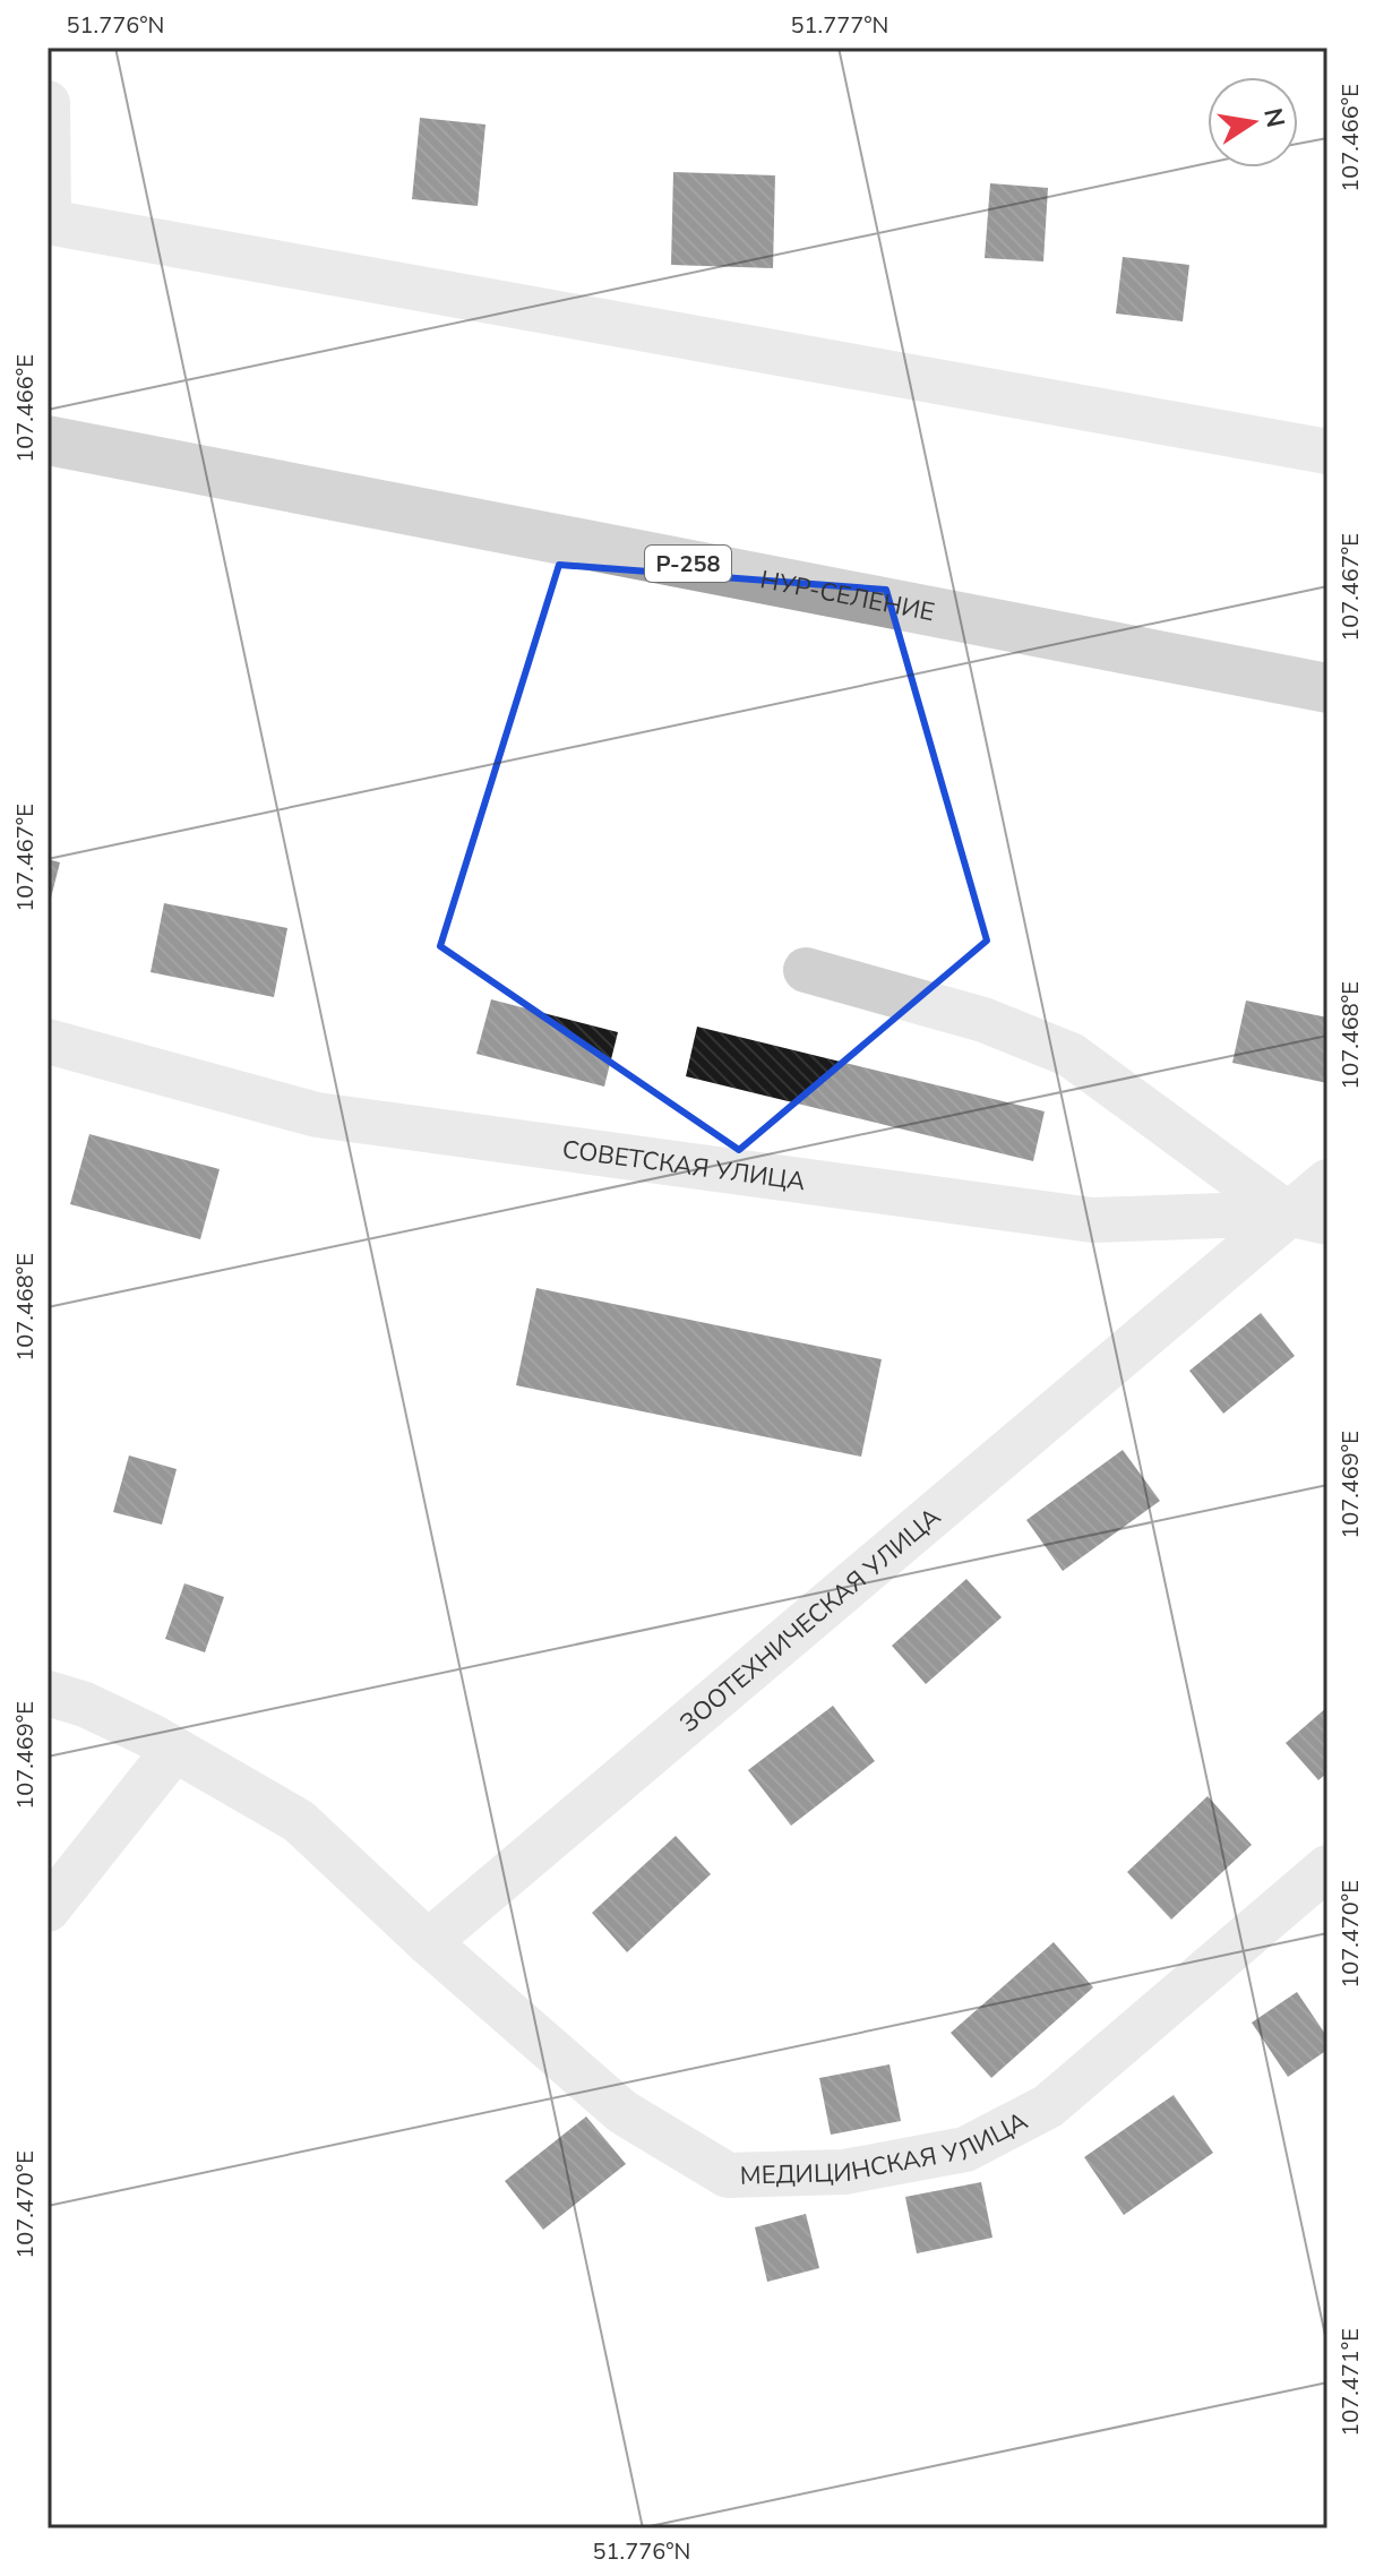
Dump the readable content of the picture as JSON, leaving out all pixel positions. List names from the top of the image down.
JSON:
{
  "streets": {
    "highway": ["Р-258", "НУР-СЕЛЕНИЕ"],
    "street": ["СОВЕТСКАЯ УЛИЦА", "ЗООТЕХНИЧЕСКАЯ УЛИЦА", "МЕДИЦИНСКАЯ УЛИЦА"]
  },
  "crossings": [
    ["СОВЕТСКАЯ УЛИЦА", "ЗООТЕХНИЧЕСКАЯ УЛИЦА"],
    ["ЗООТЕХНИЧЕСКАЯ УЛИЦА", "МЕДИЦИНСКАЯ УЛИЦА"]
  ],
  "north": "right",
  "coordinates": [
    "51.776°N",
    "51.777°N",
    "107.466°E",
    "107.467°E",
    "107.468°E",
    "107.469°E",
    "107.470°E",
    "107.471°E"
  ]
}
